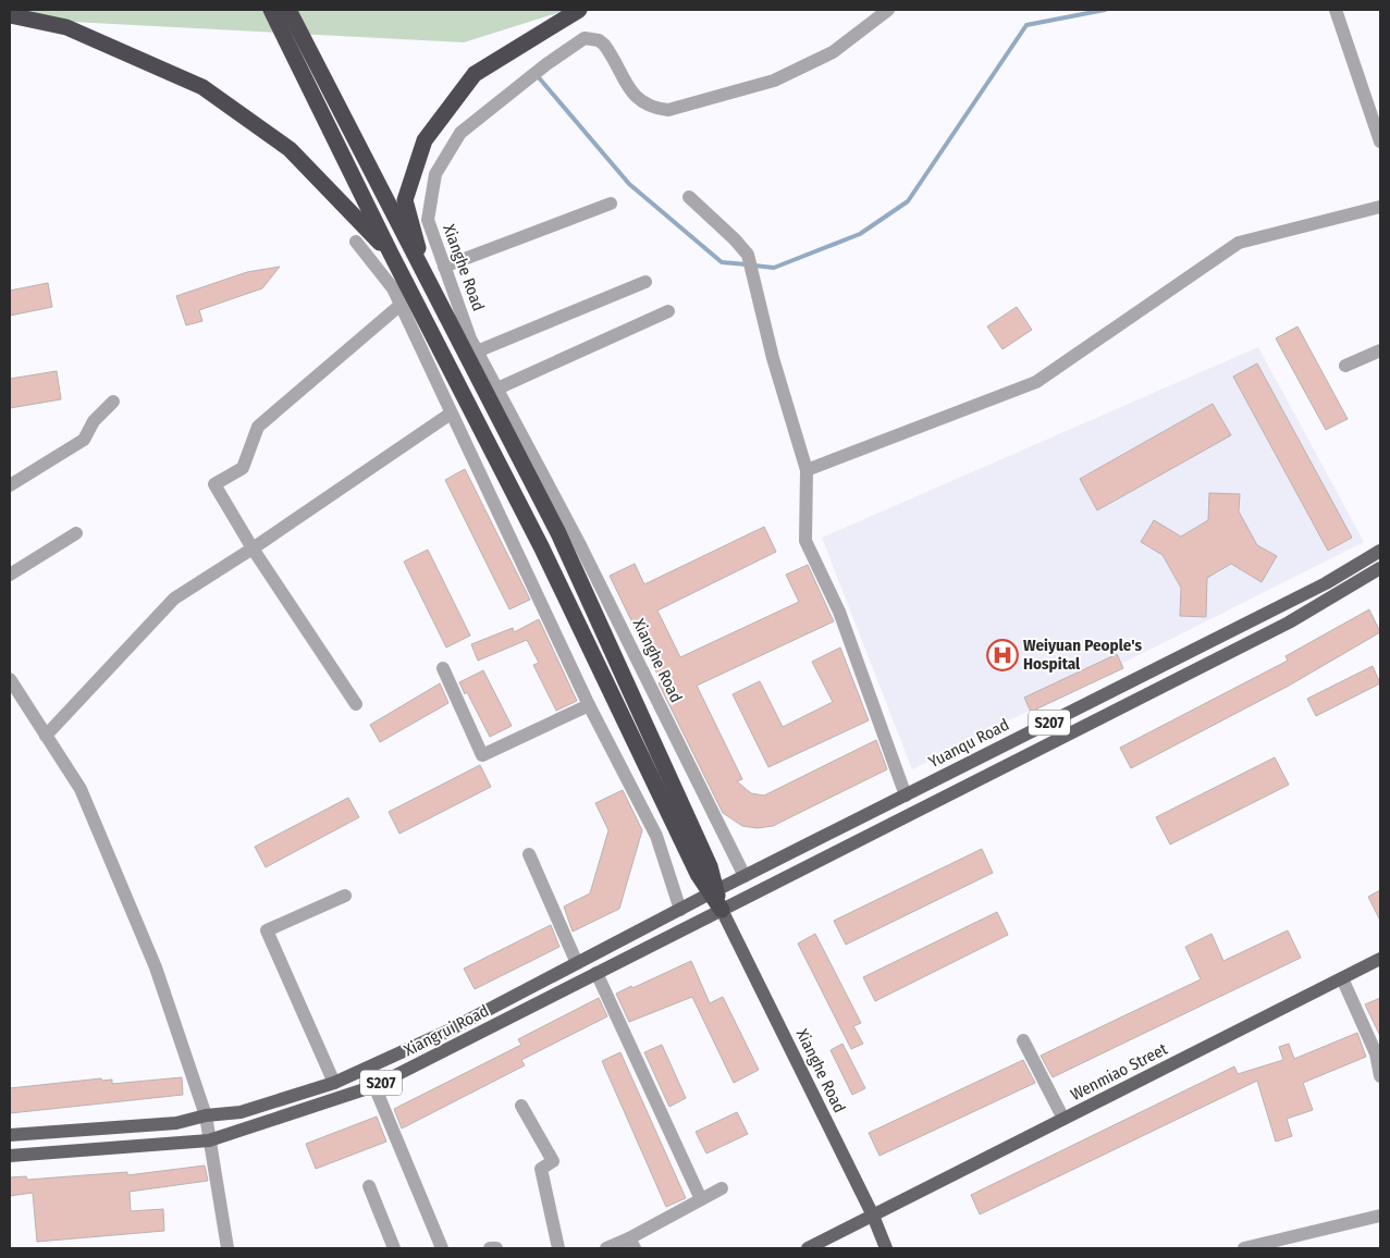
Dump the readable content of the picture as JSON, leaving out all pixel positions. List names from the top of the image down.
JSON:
{
  "streets": {
    "main road": [
      "Xianghe Road",
      "S207",
      "Yuanqu Road",
      "Xiangrui Road",
      "Wenmiao Street"
    ]
  },
  "crossings": [
    ["Xianghe Road", "S207"],
    ["Xianghe Road", "Yuanqu Road"],
    ["Xianghe Road", "Xiangrui Road"],
    ["Xianghe Road", "Wenmiao Street"],
    ["S207", "Xiangrui Road"],
    ["Yuanqu Road", "Xiangrui Road"]
  ],
  "places": {
    "hospital": ["Weiyuan People's Hospital"]
  }
}
